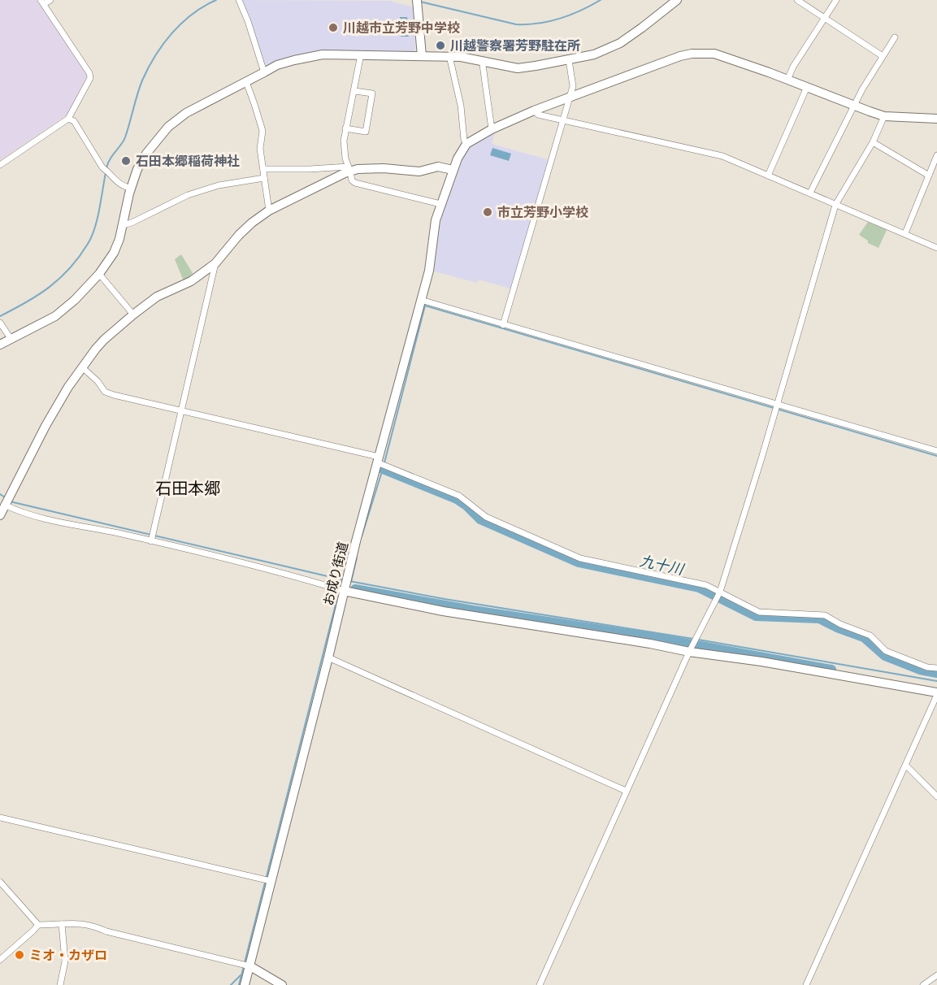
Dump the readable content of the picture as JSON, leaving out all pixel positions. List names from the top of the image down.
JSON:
{
  "streets": {
    "street": ["お成り街道"]
  },
  "districts": ["石田本郷"],
  "water": ["九十川"],
  "places": [
    "川越市立芳野中学校",
    "川越警察署芳野駐在所",
    "石田本郷稲荷神社",
    "市立芳野小学校",
    "ミオ・カザロ"
  ]
}
